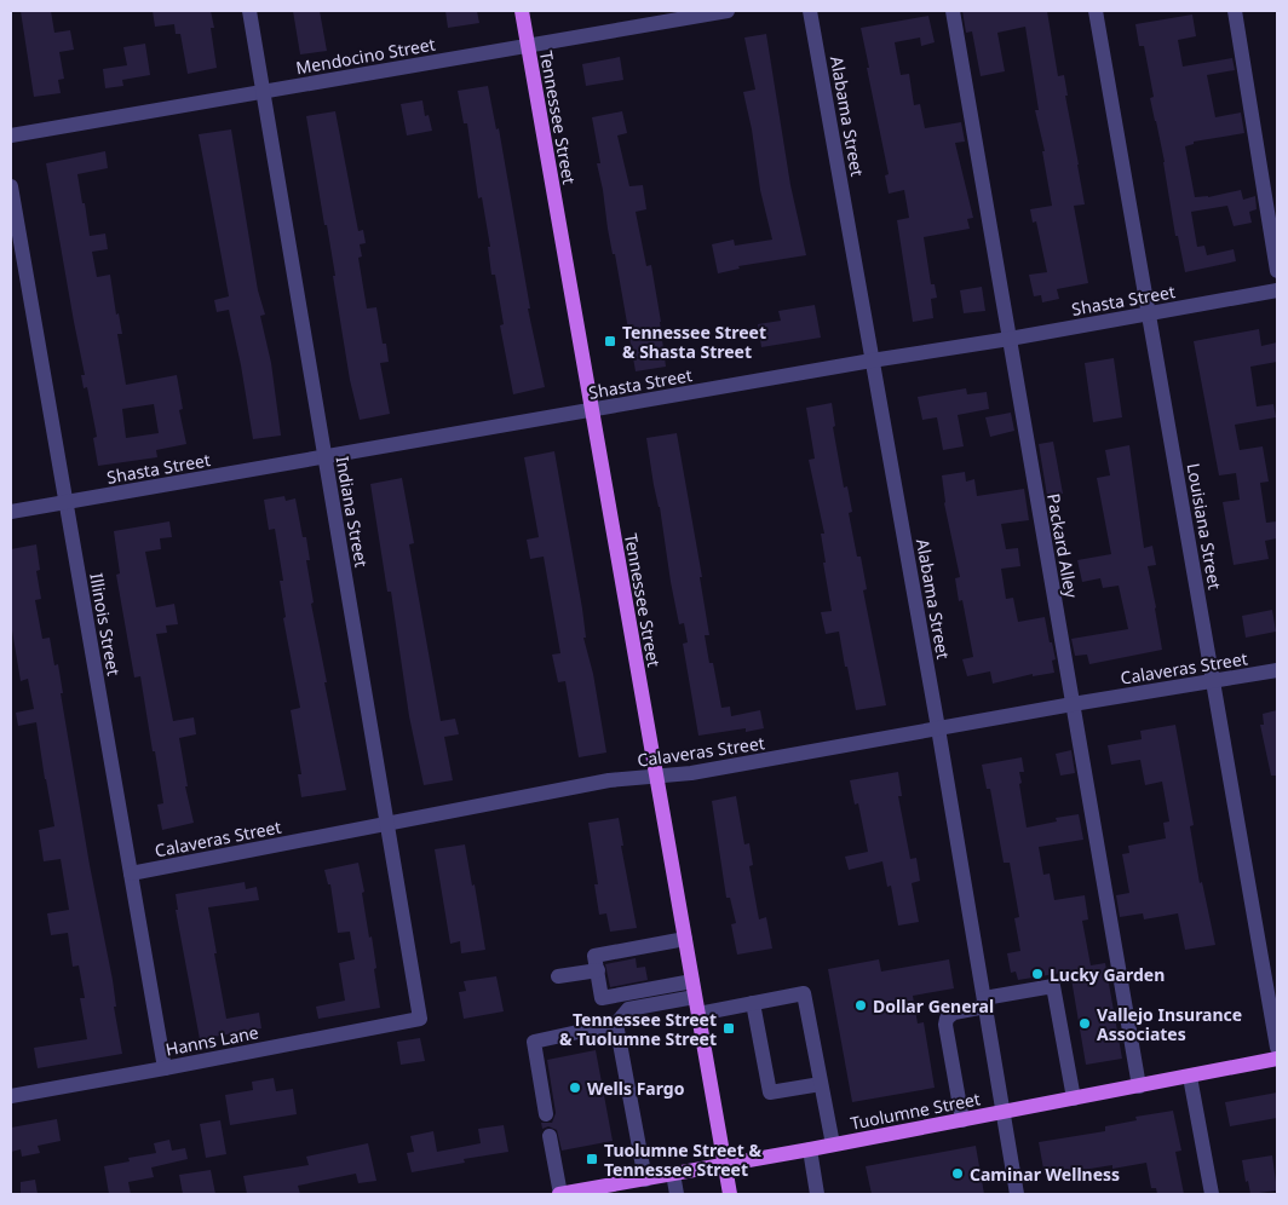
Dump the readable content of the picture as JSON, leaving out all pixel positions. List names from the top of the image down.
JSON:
{
  "streets": {
    "main road": ["Tennessee Street", "Tuolumne Street"],
    "street": [
      "Mendocino Street",
      "Alabama Street",
      "Shasta Street",
      "Indiana Street",
      "Louisiana Street",
      "Packard Alley",
      "Illinois Street",
      "Calaveras Street",
      "Hanns Lane"
    ]
  },
  "crossings": [
    ["Mendocino Street", "Tennessee Street"],
    ["Mendocino Street", "Indiana Street"],
    ["Alabama Street", "Shasta Street"],
    ["Alabama Street", "Calaveras Street"],
    ["Alabama Street", "Tuolumne Street"],
    ["Tennessee Street", "Shasta Street"],
    ["Tennessee Street", "Calaveras Street"],
    ["Tennessee Street", "Tuolumne Street"],
    ["Shasta Street", "Indiana Street"],
    ["Shasta Street", "Louisiana Street"],
    ["Shasta Street", "Packard Alley"],
    ["Shasta Street", "Illinois Street"],
    ["Indiana Street", "Calaveras Street"],
    ["Indiana Street", "Hanns Lane"],
    ["Louisiana Street", "Calaveras Street"],
    ["Packard Alley", "Calaveras Street"],
    ["Packard Alley", "Tuolumne Street"],
    ["Illinois Street", "Calaveras Street"],
    ["Illinois Street", "Hanns Lane"]
  ],
  "places": {
    "transit": ["Tennessee Street & Shasta Street", "Tennessee Street & Tuolumne Street", "Tuolumne Street & Tennessee Street"],
    "other": [
      "Lucky Garden",
      "Dollar General",
      "Vallejo Insurance Associates",
      "Wells Fargo",
      "Caminar Wellness"
    ]
  }
}
